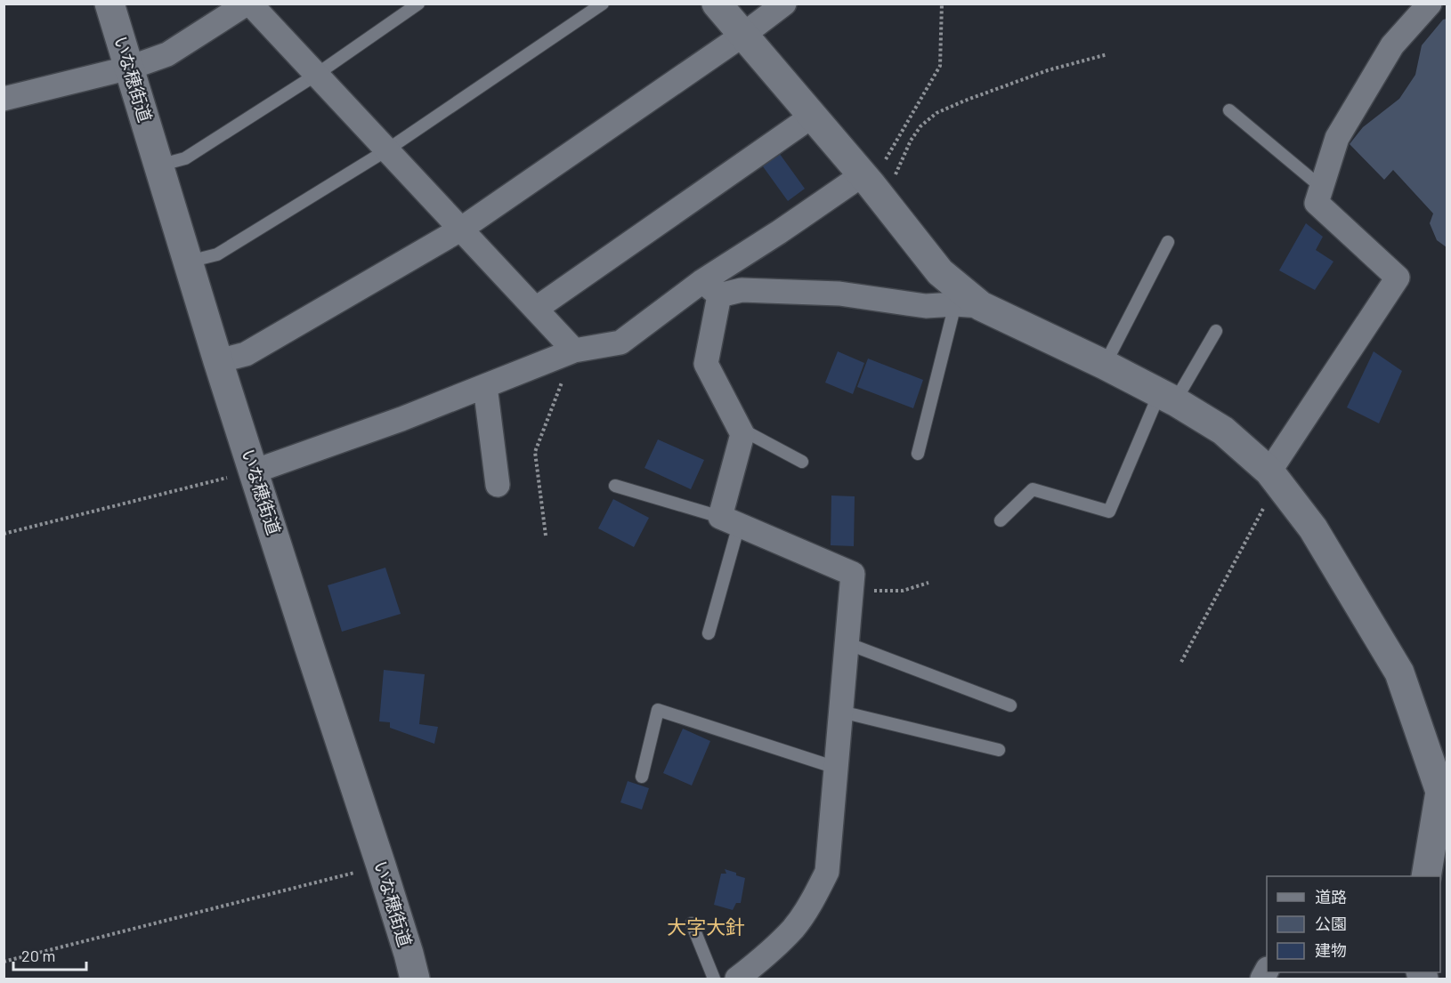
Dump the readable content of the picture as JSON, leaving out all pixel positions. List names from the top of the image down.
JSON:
{
  "streets": {
    "street": ["いな穂街道"]
  },
  "districts": ["大字大針"],
  "legend": ["道路", "公園", "建物"],
  "scale_bar": "20 m"
}
